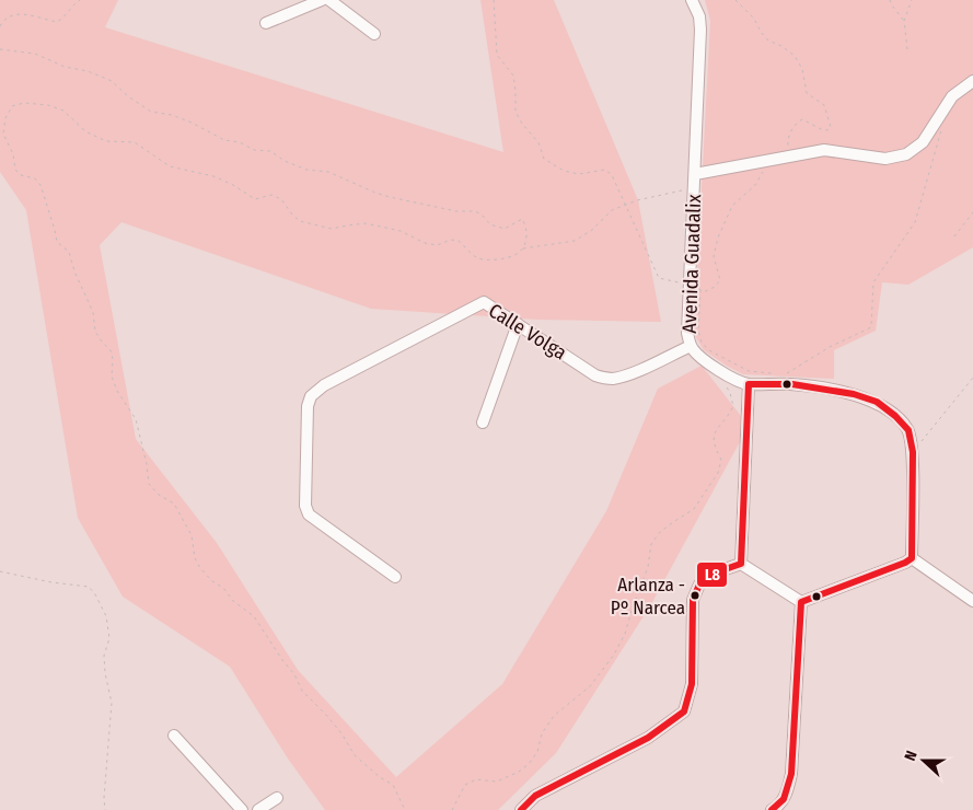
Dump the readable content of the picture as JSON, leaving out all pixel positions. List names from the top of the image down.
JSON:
{
  "streets": {
    "street": ["Avenida Guadalix", "Calle Volga"]
  },
  "crossings": [
    ["Avenida Guadalix", "Calle Volga"]
  ],
  "places": ["Arlanza - Pº Narcea"],
  "lines": ["transit line L8"],
  "north": "left"
}
